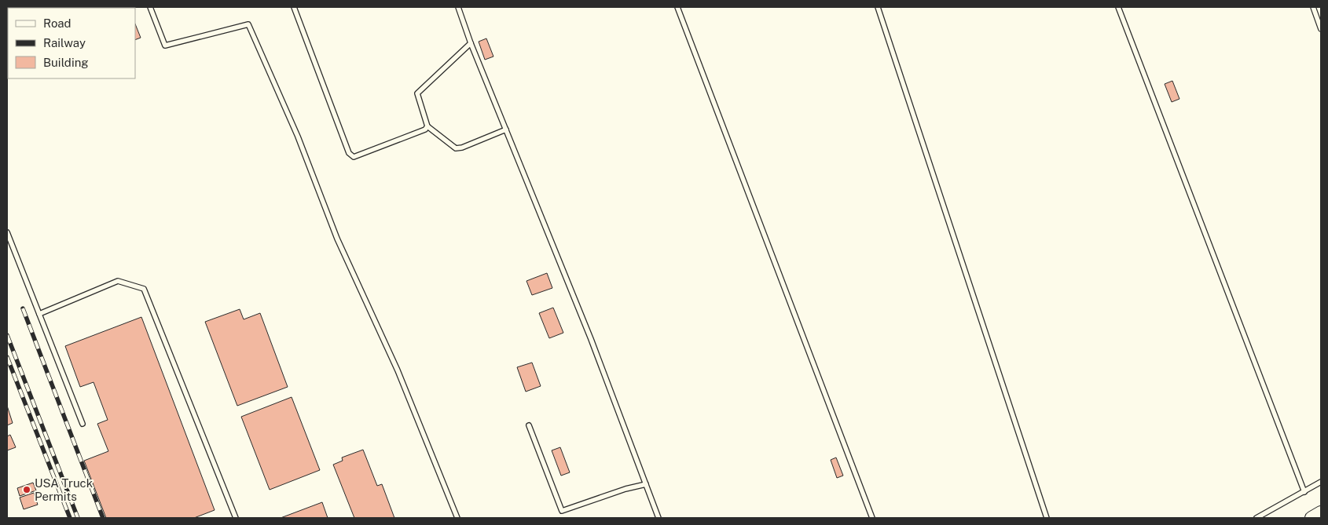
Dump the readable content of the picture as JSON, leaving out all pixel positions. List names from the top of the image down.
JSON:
{
  "places": ["USA Truck Permits"],
  "legend": ["Road", "Railway", "Building"]
}
